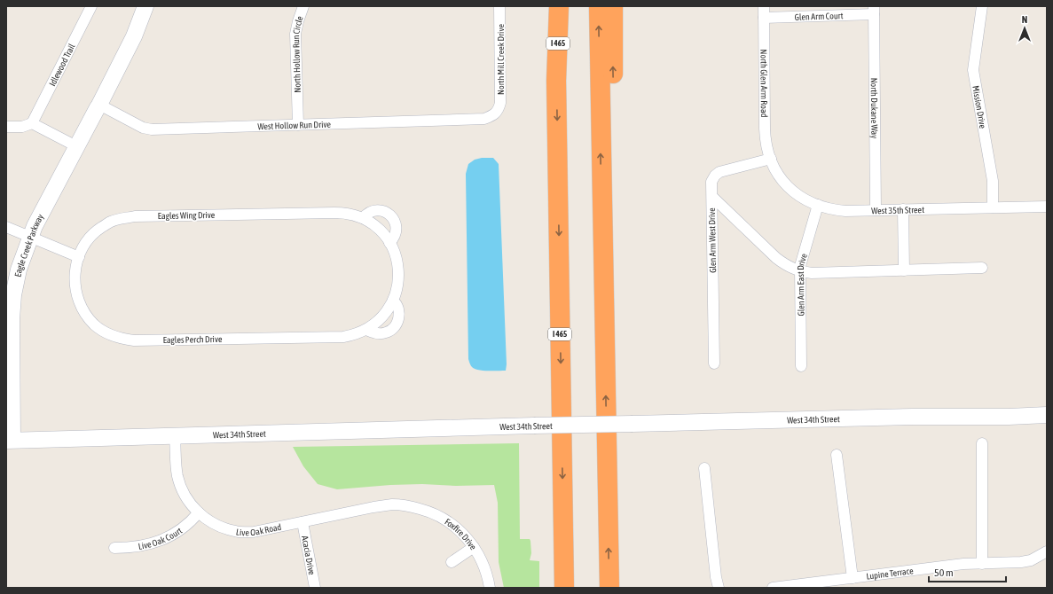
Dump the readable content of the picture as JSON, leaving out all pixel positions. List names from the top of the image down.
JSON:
{
  "streets": {
    "highway": ["I 465"],
    "street": [
      "Glen Arm Court",
      "North Hollow Run Circle",
      "North Mill Creek Drive",
      "Idlewood Trail",
      "North Glen Arm Road",
      "Mission Drive",
      "North Dukane Way",
      "West Hollow Run Drive",
      "West 35th Street",
      "Eagles Wing Drive",
      "Glen Arm West Drive",
      "Eagle Creek Parkway",
      "Glen Arm East Drive",
      "Eagles Perch Drive",
      "West 34th Street",
      "Live Oak Road",
      "Foxfire Drive",
      "Live Oak Court",
      "Acacia Drive",
      "Lupine Terrace"
    ]
  },
  "crossings": [
    ["Glen Arm Court", "North Glen Arm Road"],
    ["Glen Arm Court", "North Dukane Way"],
    ["North Hollow Run Circle", "West Hollow Run Drive"],
    ["North Mill Creek Drive", "West Hollow Run Drive"],
    ["North Glen Arm Road", "West 35th Street"],
    ["North Glen Arm Road", "Glen Arm West Drive"],
    ["Mission Drive", "West 35th Street"],
    ["North Dukane Way", "West 35th Street"],
    ["West Hollow Run Drive", "Eagle Creek Parkway"],
    ["West 35th Street", "Glen Arm West Drive"],
    ["West 35th Street", "Glen Arm East Drive"],
    ["Eagles Wing Drive", "Eagles Perch Drive"],
    ["Eagle Creek Parkway", "West 34th Street"],
    ["West 34th Street", "Live Oak Road"],
    ["Live Oak Road", "Foxfire Drive"],
    ["Live Oak Road", "Live Oak Court"],
    ["Live Oak Road", "Acacia Drive"]
  ],
  "scale_bar": "50 m",
  "north": "top"
}
